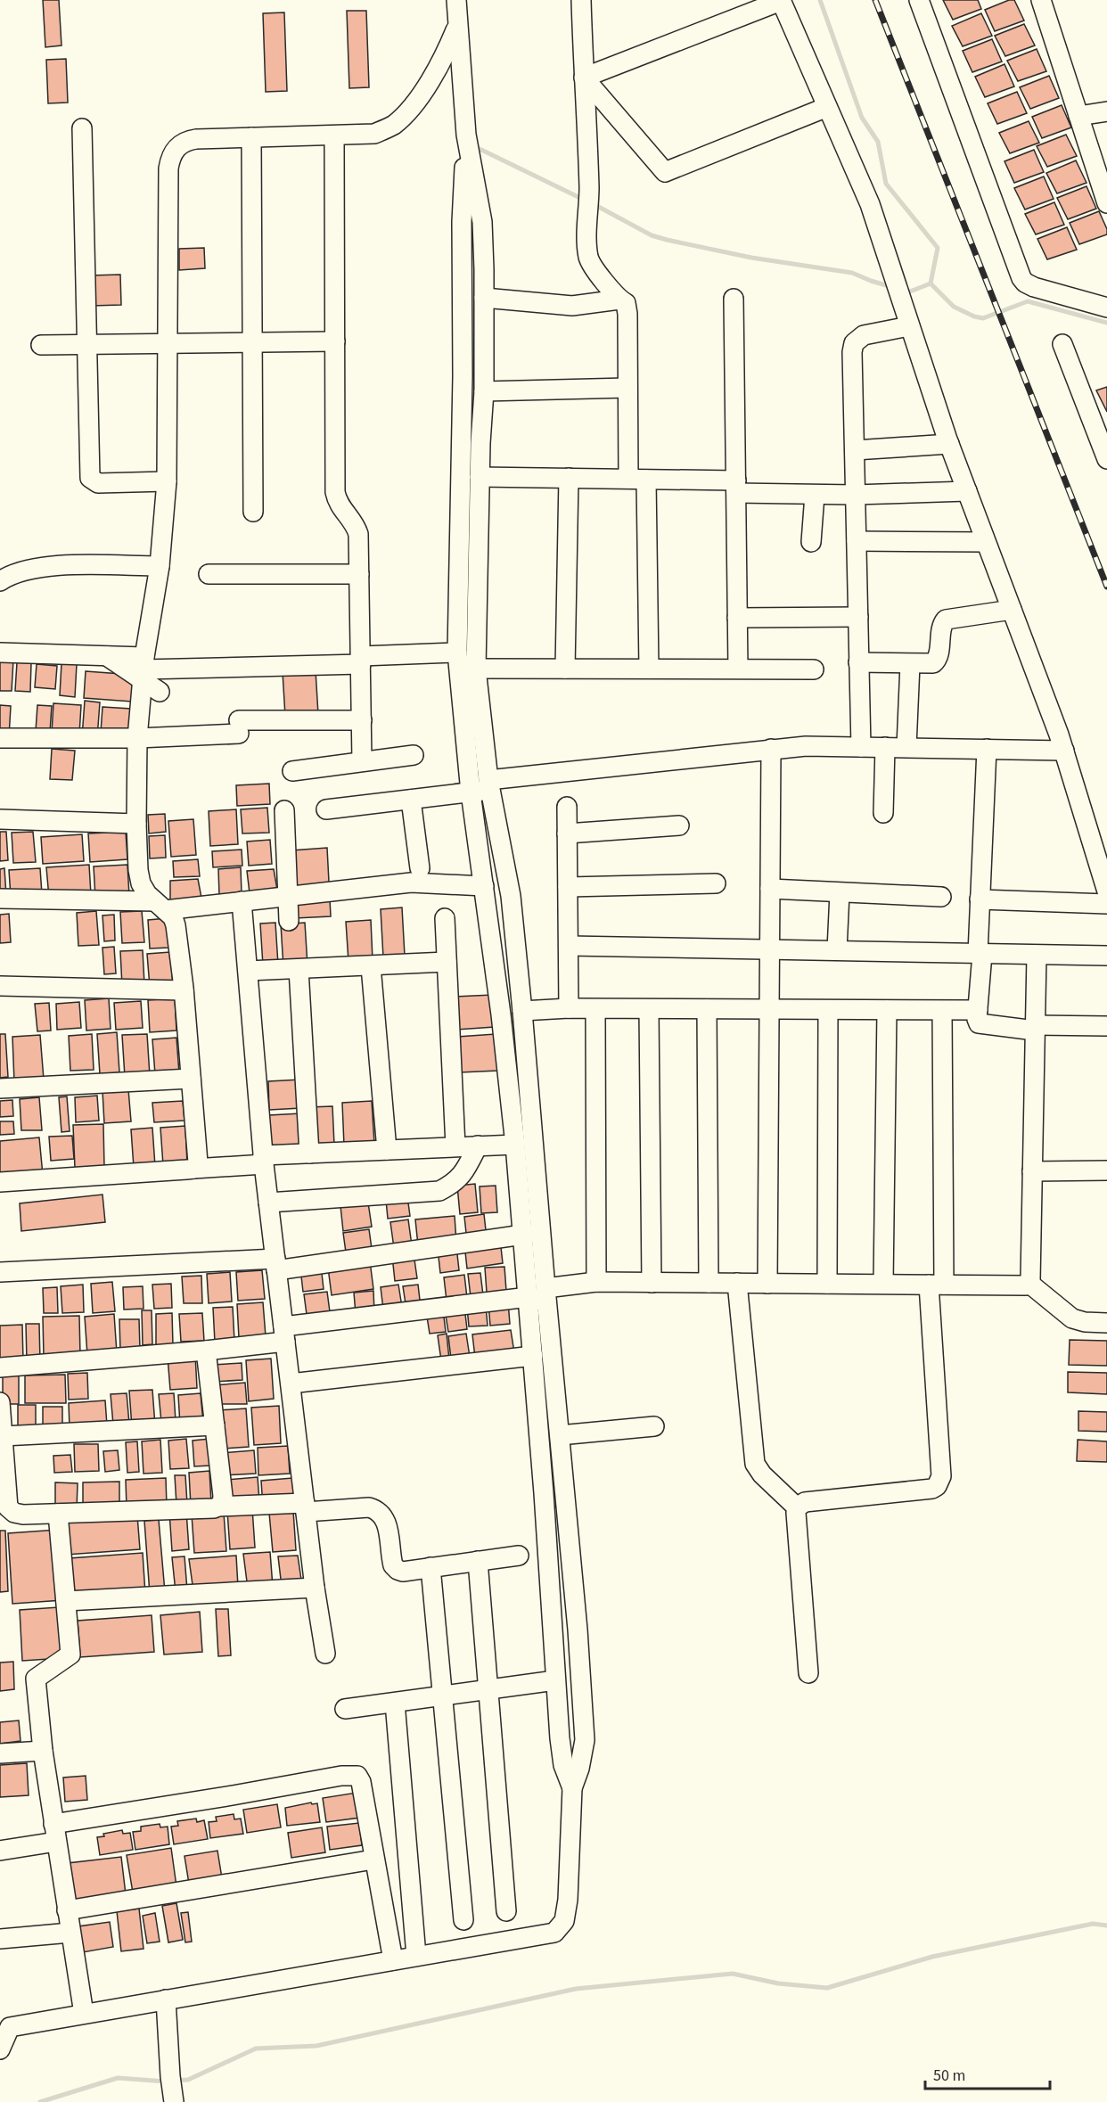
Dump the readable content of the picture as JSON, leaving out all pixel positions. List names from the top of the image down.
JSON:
{
  "scale_bar": "50 m"
}
